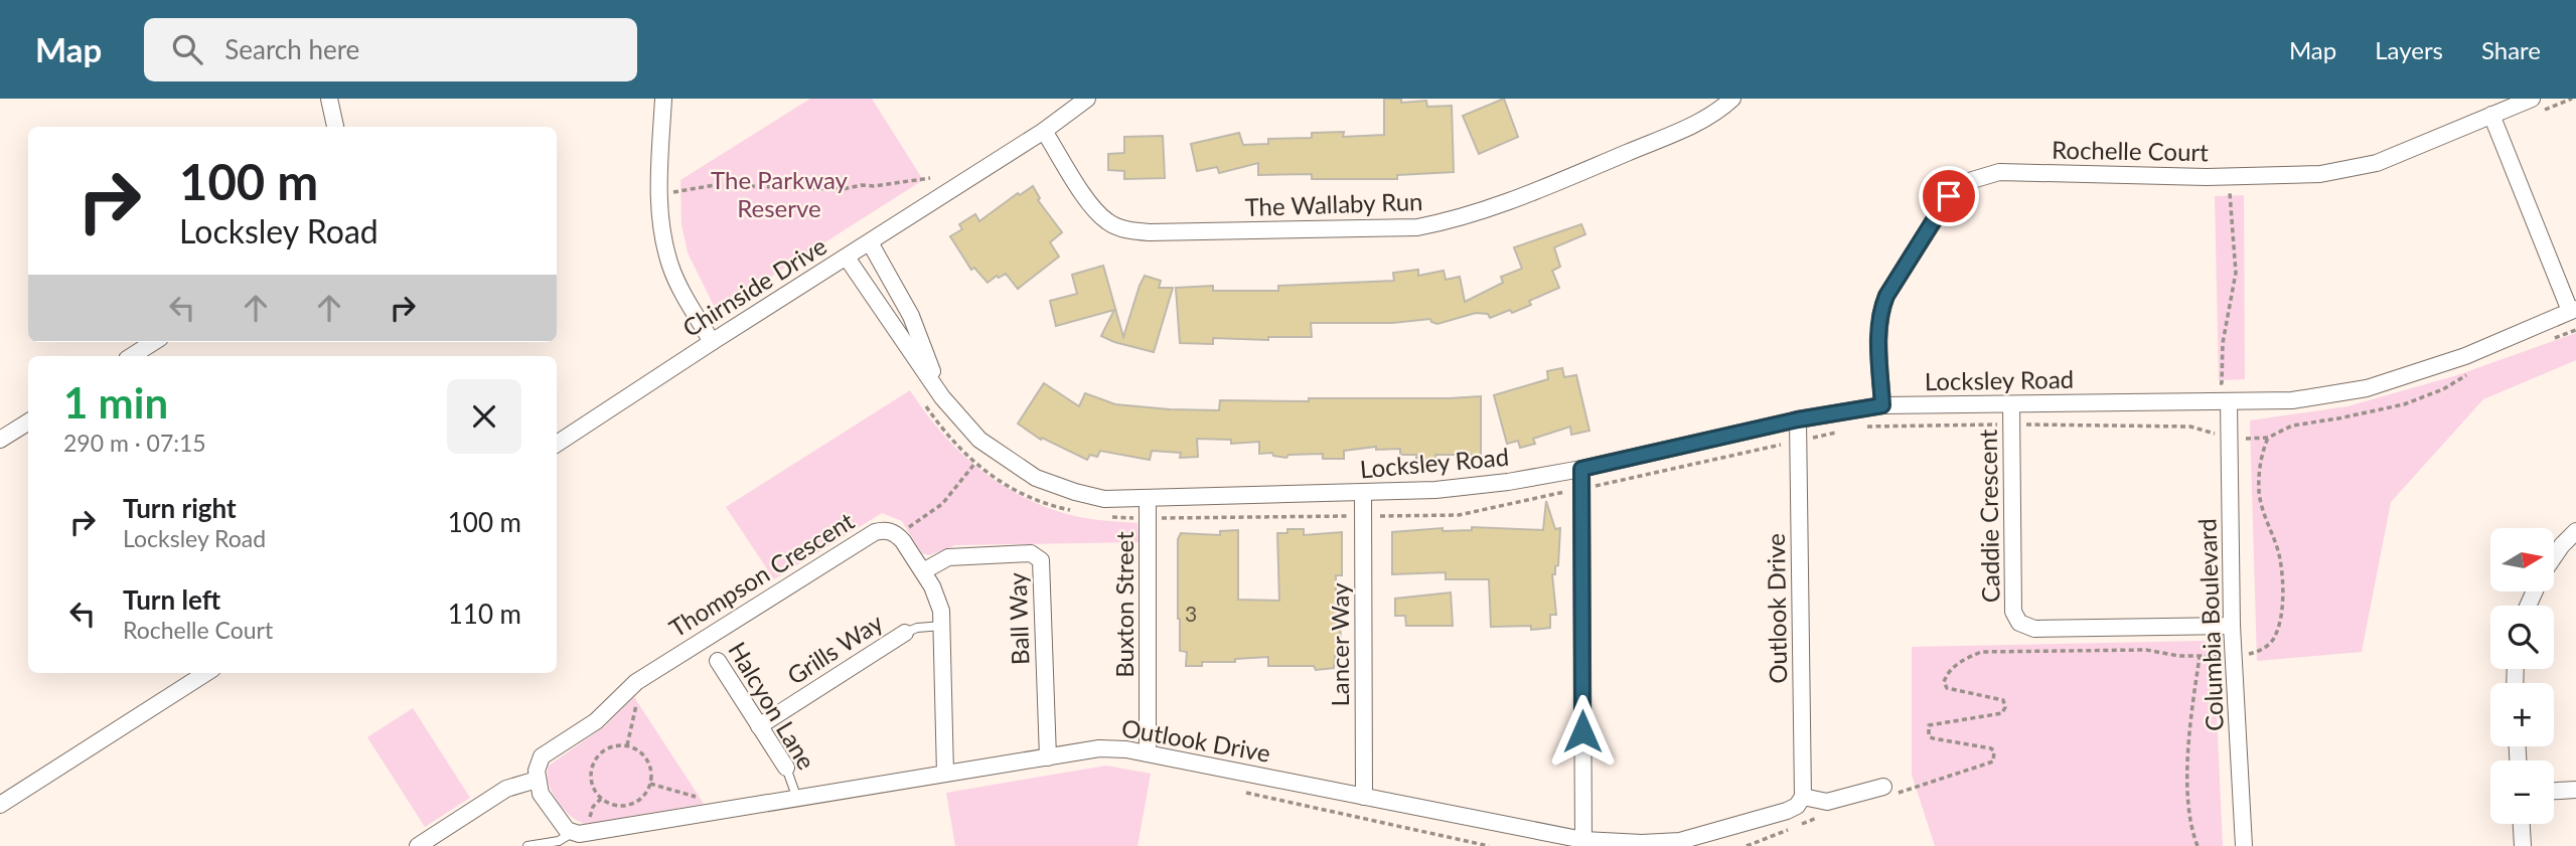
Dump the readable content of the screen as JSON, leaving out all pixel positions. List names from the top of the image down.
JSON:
{
  "streets": {
    "street": [
      "Rochelle Court",
      "The Wallaby Run",
      "Chirnside Drive",
      "Locksley Road",
      "Caddie Crescent",
      "Thompson Crescent",
      "Buxton Street",
      "Outlook Drive",
      "Ball Way",
      "Columbia Boulevard",
      "Lancer Way",
      "Grills Way",
      "Halcyon Lane"
    ]
  },
  "crossings": [
    ["Rochelle Court", "Locksley Road"],
    ["The Wallaby Run", "Chirnside Drive"],
    ["Chirnside Drive", "Locksley Road"],
    ["Locksley Road", "Caddie Crescent"],
    ["Locksley Road", "Buxton Street"],
    ["Locksley Road", "Outlook Drive"],
    ["Locksley Road", "Columbia Boulevard"],
    ["Locksley Road", "Lancer Way"],
    ["Caddie Crescent", "Columbia Boulevard"],
    ["Thompson Crescent", "Halcyon Lane"],
    ["Buxton Street", "Outlook Drive"],
    ["Outlook Drive", "Ball Way"],
    ["Outlook Drive", "Lancer Way"],
    ["Outlook Drive", "Halcyon Lane"],
    ["Grills Way", "Halcyon Lane"]
  ],
  "parks": ["The Parkway Reserve"],
  "house_numbers": ["3"],
  "north": "right",
  "page": {
    "header": "Map",
    "search": "Search here",
    "nav": ["Map", "Layers", "Share"],
    "turn": ["100 m", "Locksley Road"],
    "heading": ["1 min", "290 m · 07:15"],
    "list": [
      {
        "name": "Turn right",
        "note": "Locksley Road",
        "value": "100 m"
      },
      {
        "name": "Turn left",
        "note": "Rochelle Court",
        "value": "110 m"
      }
    ],
    "map_buttons": ["+", "−"]
  }
}
